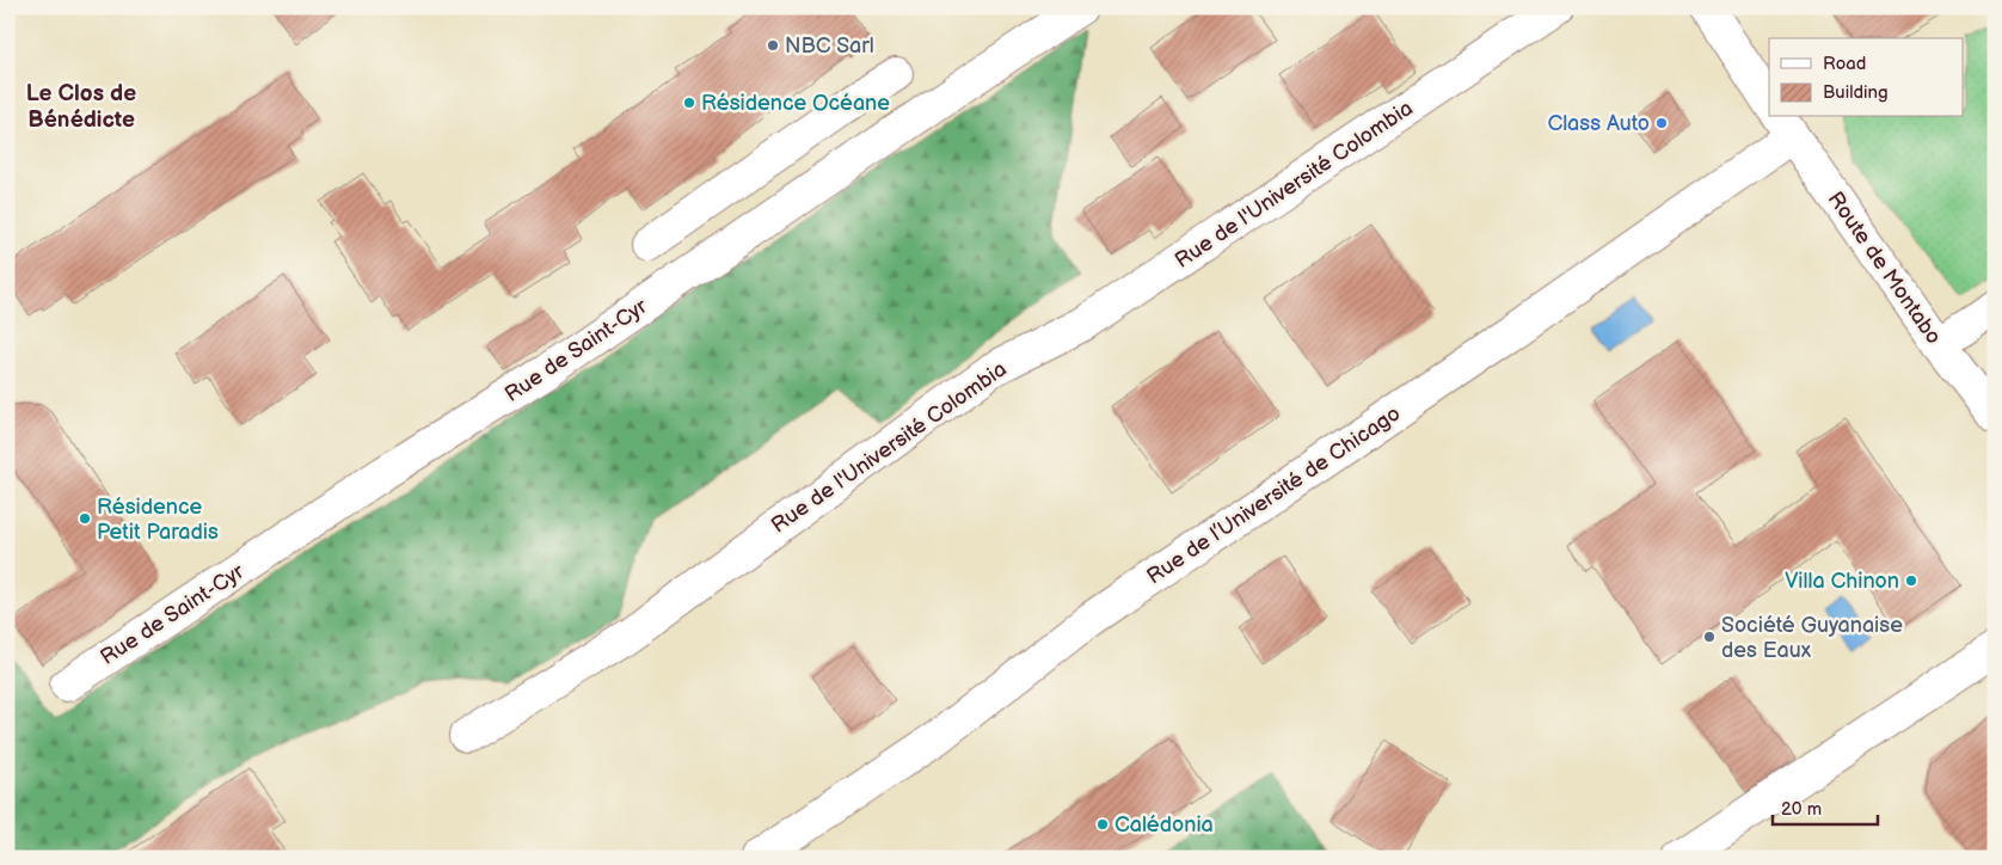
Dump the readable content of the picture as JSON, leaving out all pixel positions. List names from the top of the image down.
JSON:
{
  "streets": {
    "street": [
      "Rue de l'Université Colombia",
      "Route de Montabo",
      "Rue de Saint-Cyr",
      "Rue de l’Université de Chicago"
    ]
  },
  "crossings": [
    ["Route de Montabo", "Rue de l’Université de Chicago"]
  ],
  "districts": ["Le Clos de Bénédicte"],
  "places": [
    "NBC Sarl",
    "Résidence Océane",
    "Class Auto",
    "Résidence Petit Paradis",
    "Villa Chinon",
    "Société Guyanaise des Eaux",
    "Calédonia"
  ],
  "legend": ["Road", "Building"],
  "scale_bar": "20 m"
}
